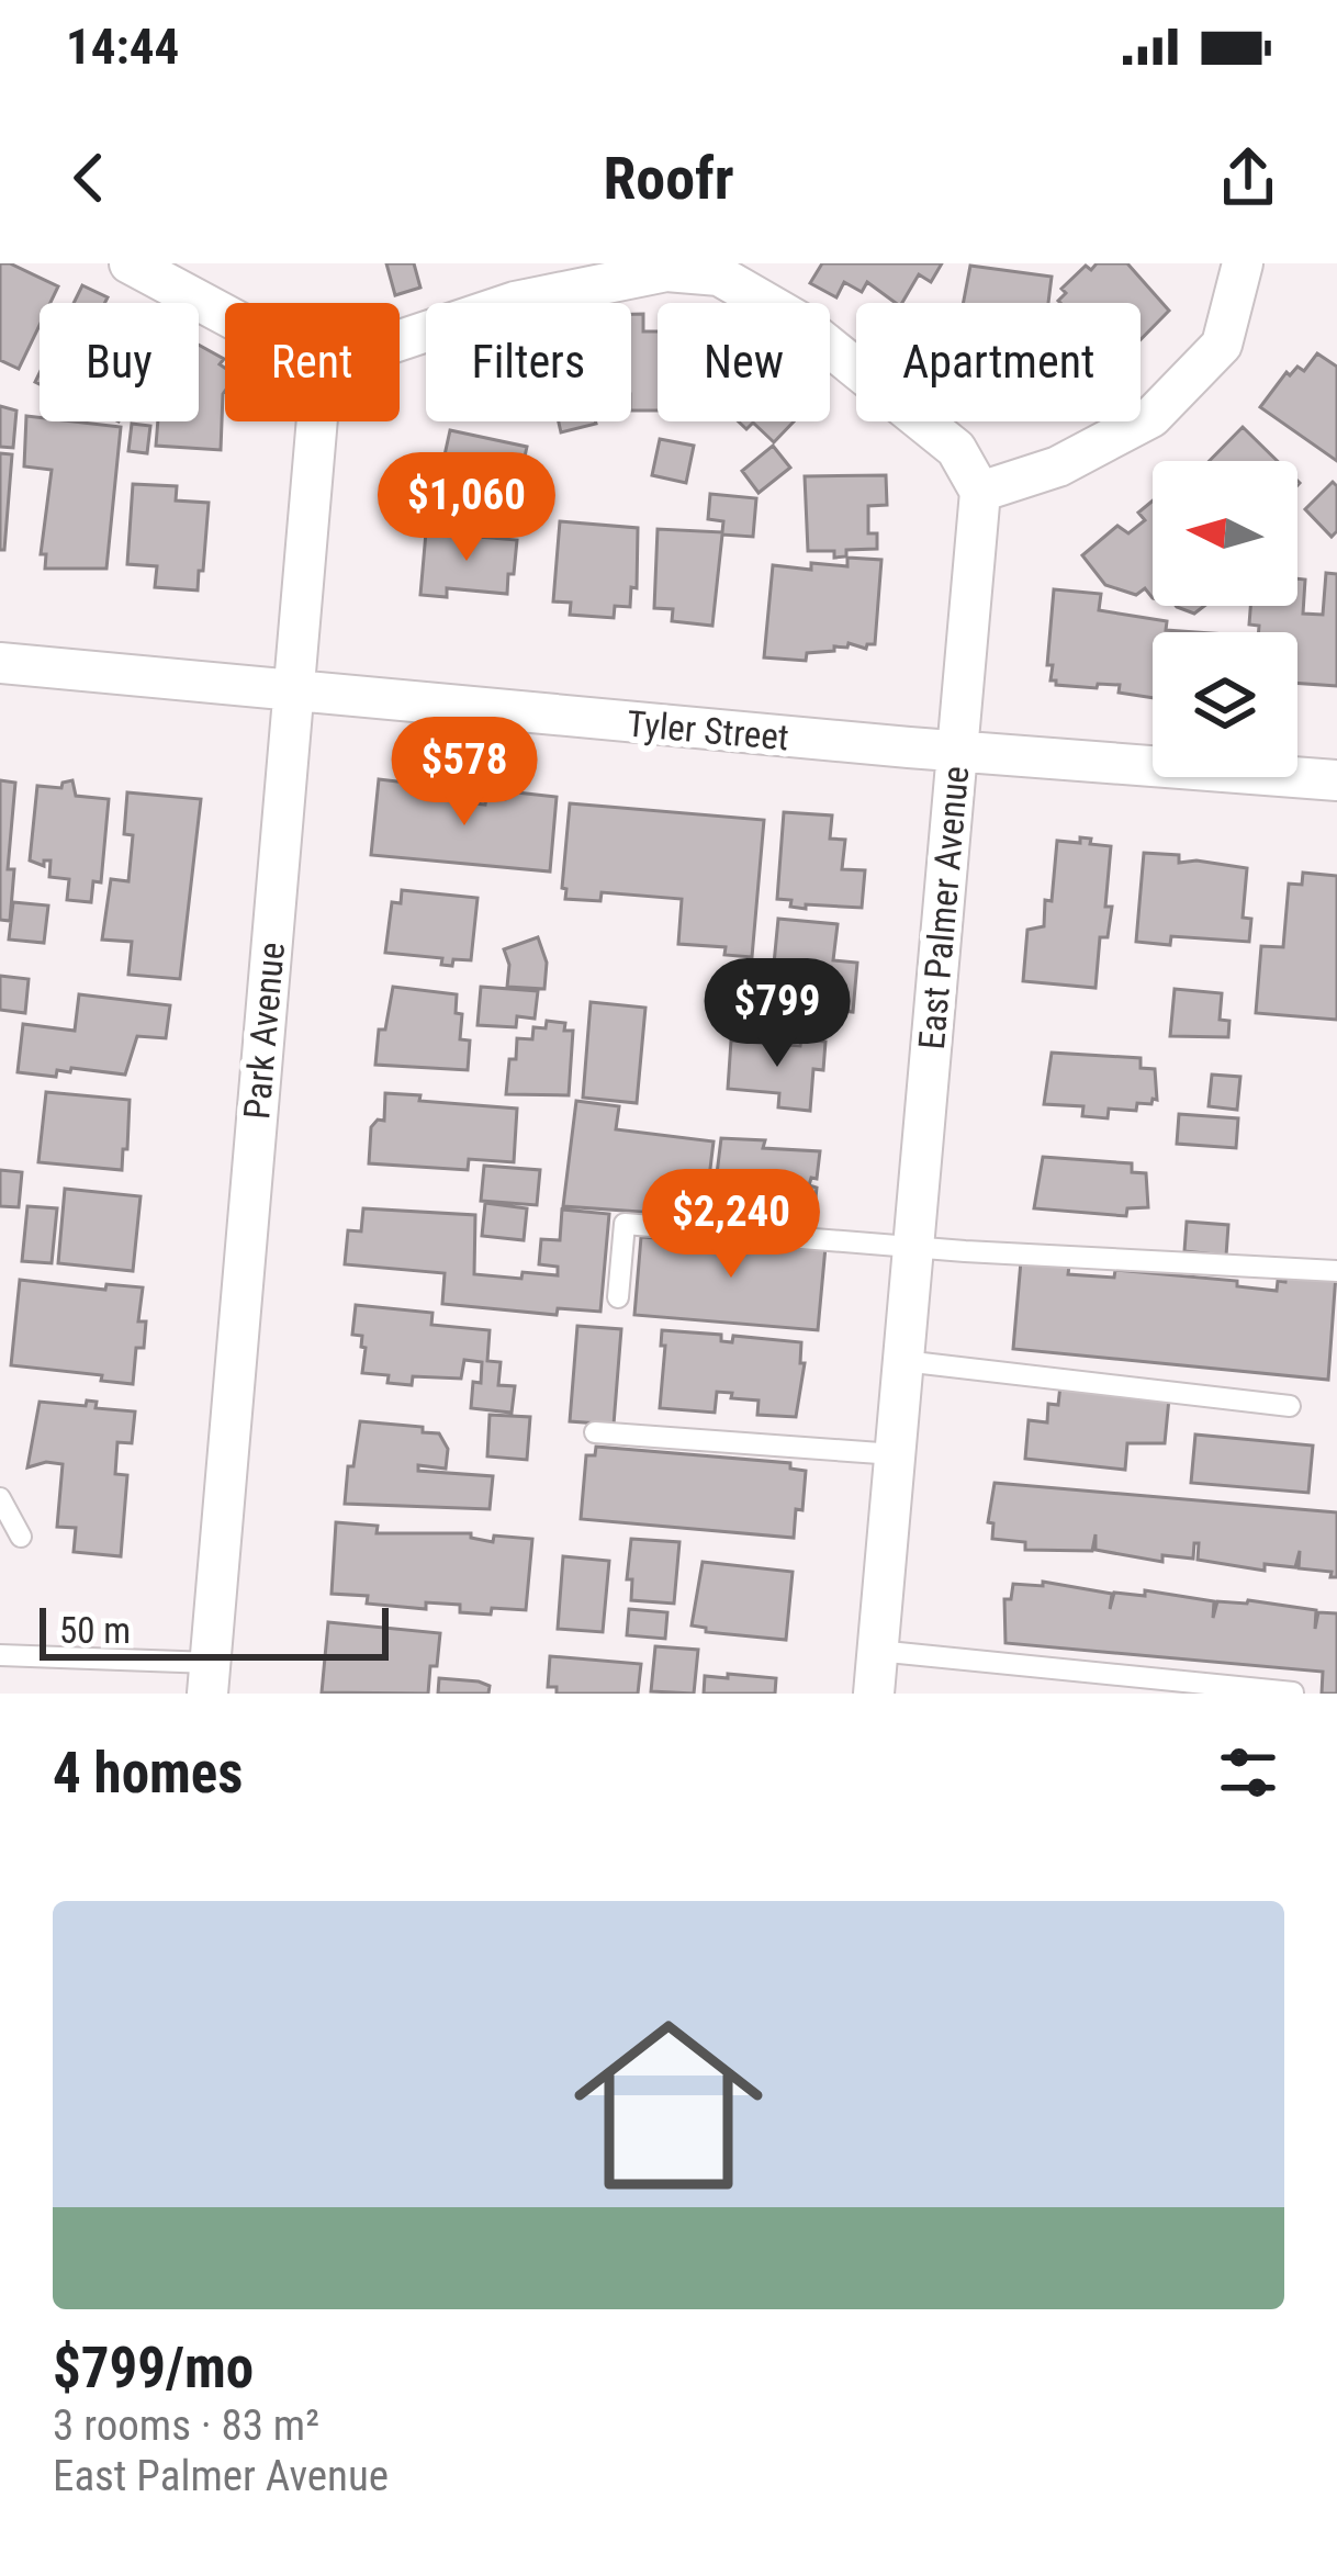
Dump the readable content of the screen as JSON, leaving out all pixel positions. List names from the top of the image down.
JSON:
{
  "streets": {
    "street": ["Tyler Street", "East Palmer Avenue", "Park Avenue"]
  },
  "crossings": [
    ["Tyler Street", "East Palmer Avenue"],
    ["Tyler Street", "Park Avenue"]
  ],
  "scale_bar": "50 m",
  "north": "left",
  "page": {
    "status": "14:44",
    "header": "Roofr",
    "chip": [
      "Buy",
      "Rent",
      "Filters",
      "New",
      "Apartment"
    ],
    "price": [
      "$1,060",
      "$578",
      "$799",
      "$2,240"
    ],
    "scale": "50 m",
    "heading": "4 homes",
    "list": [
      {
        "name": "$799/mo",
        "note": "3 rooms · 83 m² · East Palmer Avenue"
      }
    ]
  }
}
